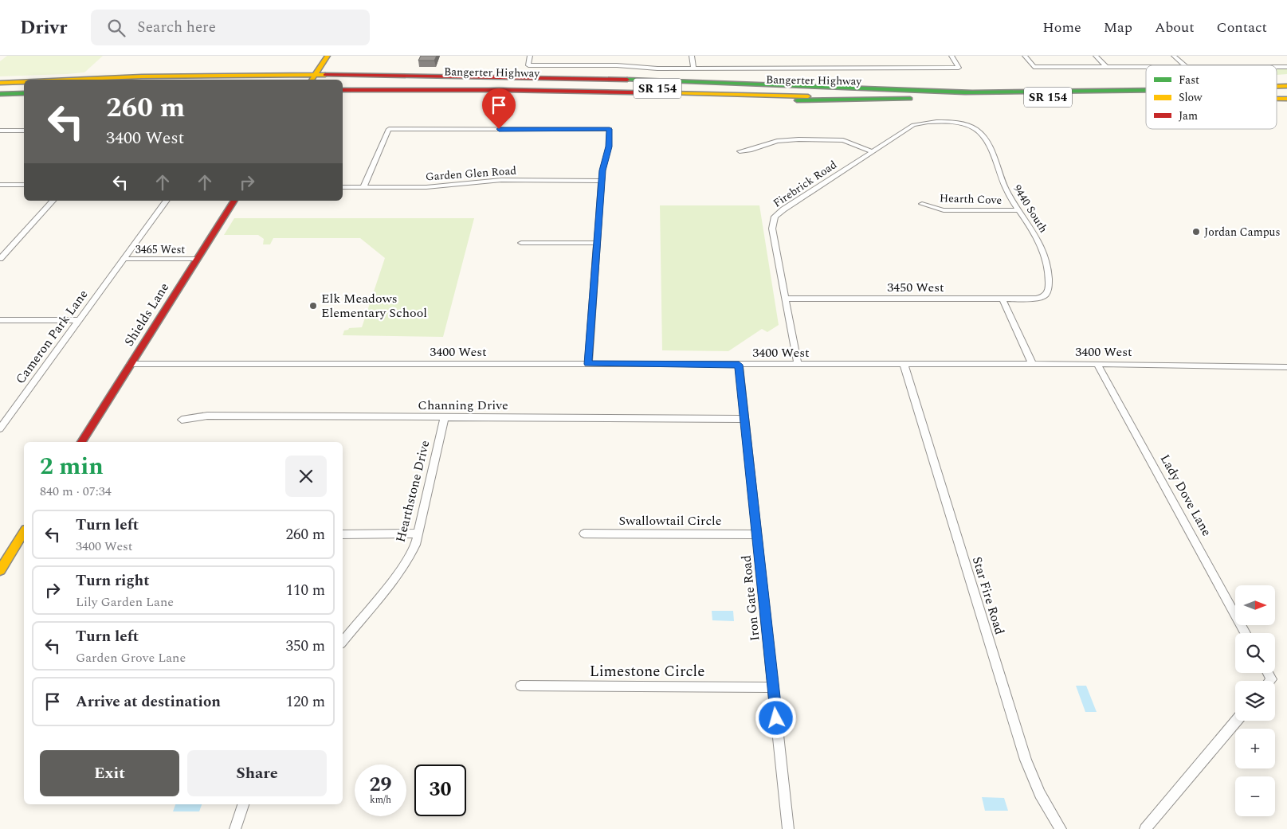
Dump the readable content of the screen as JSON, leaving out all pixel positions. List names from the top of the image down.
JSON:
{
  "streets": {
    "main road": ["Bangerter Highway", "SR 154", "Shields Lane"],
    "street": [
      "Garden Glen Road",
      "Firebrick Road",
      "Hearth Cove",
      "9440 South",
      "3465 West",
      "3450 West",
      "Cameron Park Lane",
      "3400 West",
      "Channing Drive",
      "Hearthstone Drive",
      "Lady Dove Lane",
      "Swallowtail Circle",
      "Star Fire Road",
      "Iron Gate Road",
      "Limestone Circle"
    ]
  },
  "crossings": [
    ["Firebrick Road", "9440 South"],
    ["Firebrick Road", "3450 West"],
    ["Firebrick Road", "3400 West"],
    ["Hearth Cove", "9440 South"],
    ["9440 South", "3450 West"],
    ["3465 West", "Shields Lane"],
    ["3465 West", "Cameron Park Lane"],
    ["Shields Lane", "3400 West"],
    ["3400 West", "Lady Dove Lane"],
    ["3400 West", "Star Fire Road"],
    ["3400 West", "Iron Gate Road"],
    ["Channing Drive", "Hearthstone Drive"],
    ["Channing Drive", "Iron Gate Road"],
    ["Swallowtail Circle", "Iron Gate Road"],
    ["Iron Gate Road", "Limestone Circle"]
  ],
  "places": ["Jordan Campus", "Elk Meadows Elementary School"],
  "legend": ["Fast", "Slow", "Jam"],
  "north": "right",
  "page": {
    "header": "Drivr",
    "search": "Search here",
    "nav": [
      "Home",
      "Map",
      "About",
      "Contact"
    ],
    "turn": ["260 m", "3400 West"],
    "heading": ["2 min", "840 m · 07:34"],
    "list": [
      {
        "name": "Turn left",
        "note": "3400 West",
        "value": "260 m"
      },
      {
        "name": "Turn right",
        "note": "Lily Garden Lane",
        "value": "110 m"
      },
      {
        "name": "Turn left",
        "note": "Garden Grove Lane",
        "value": "350 m"
      },
      {
        "name": "Arrive at destination",
        "value": "120 m"
      }
    ],
    "map_buttons": ["+", "−"],
    "buttons": ["Exit", "Share"],
    "speed": "29 km/h",
    "limit": "30"
  }
}
